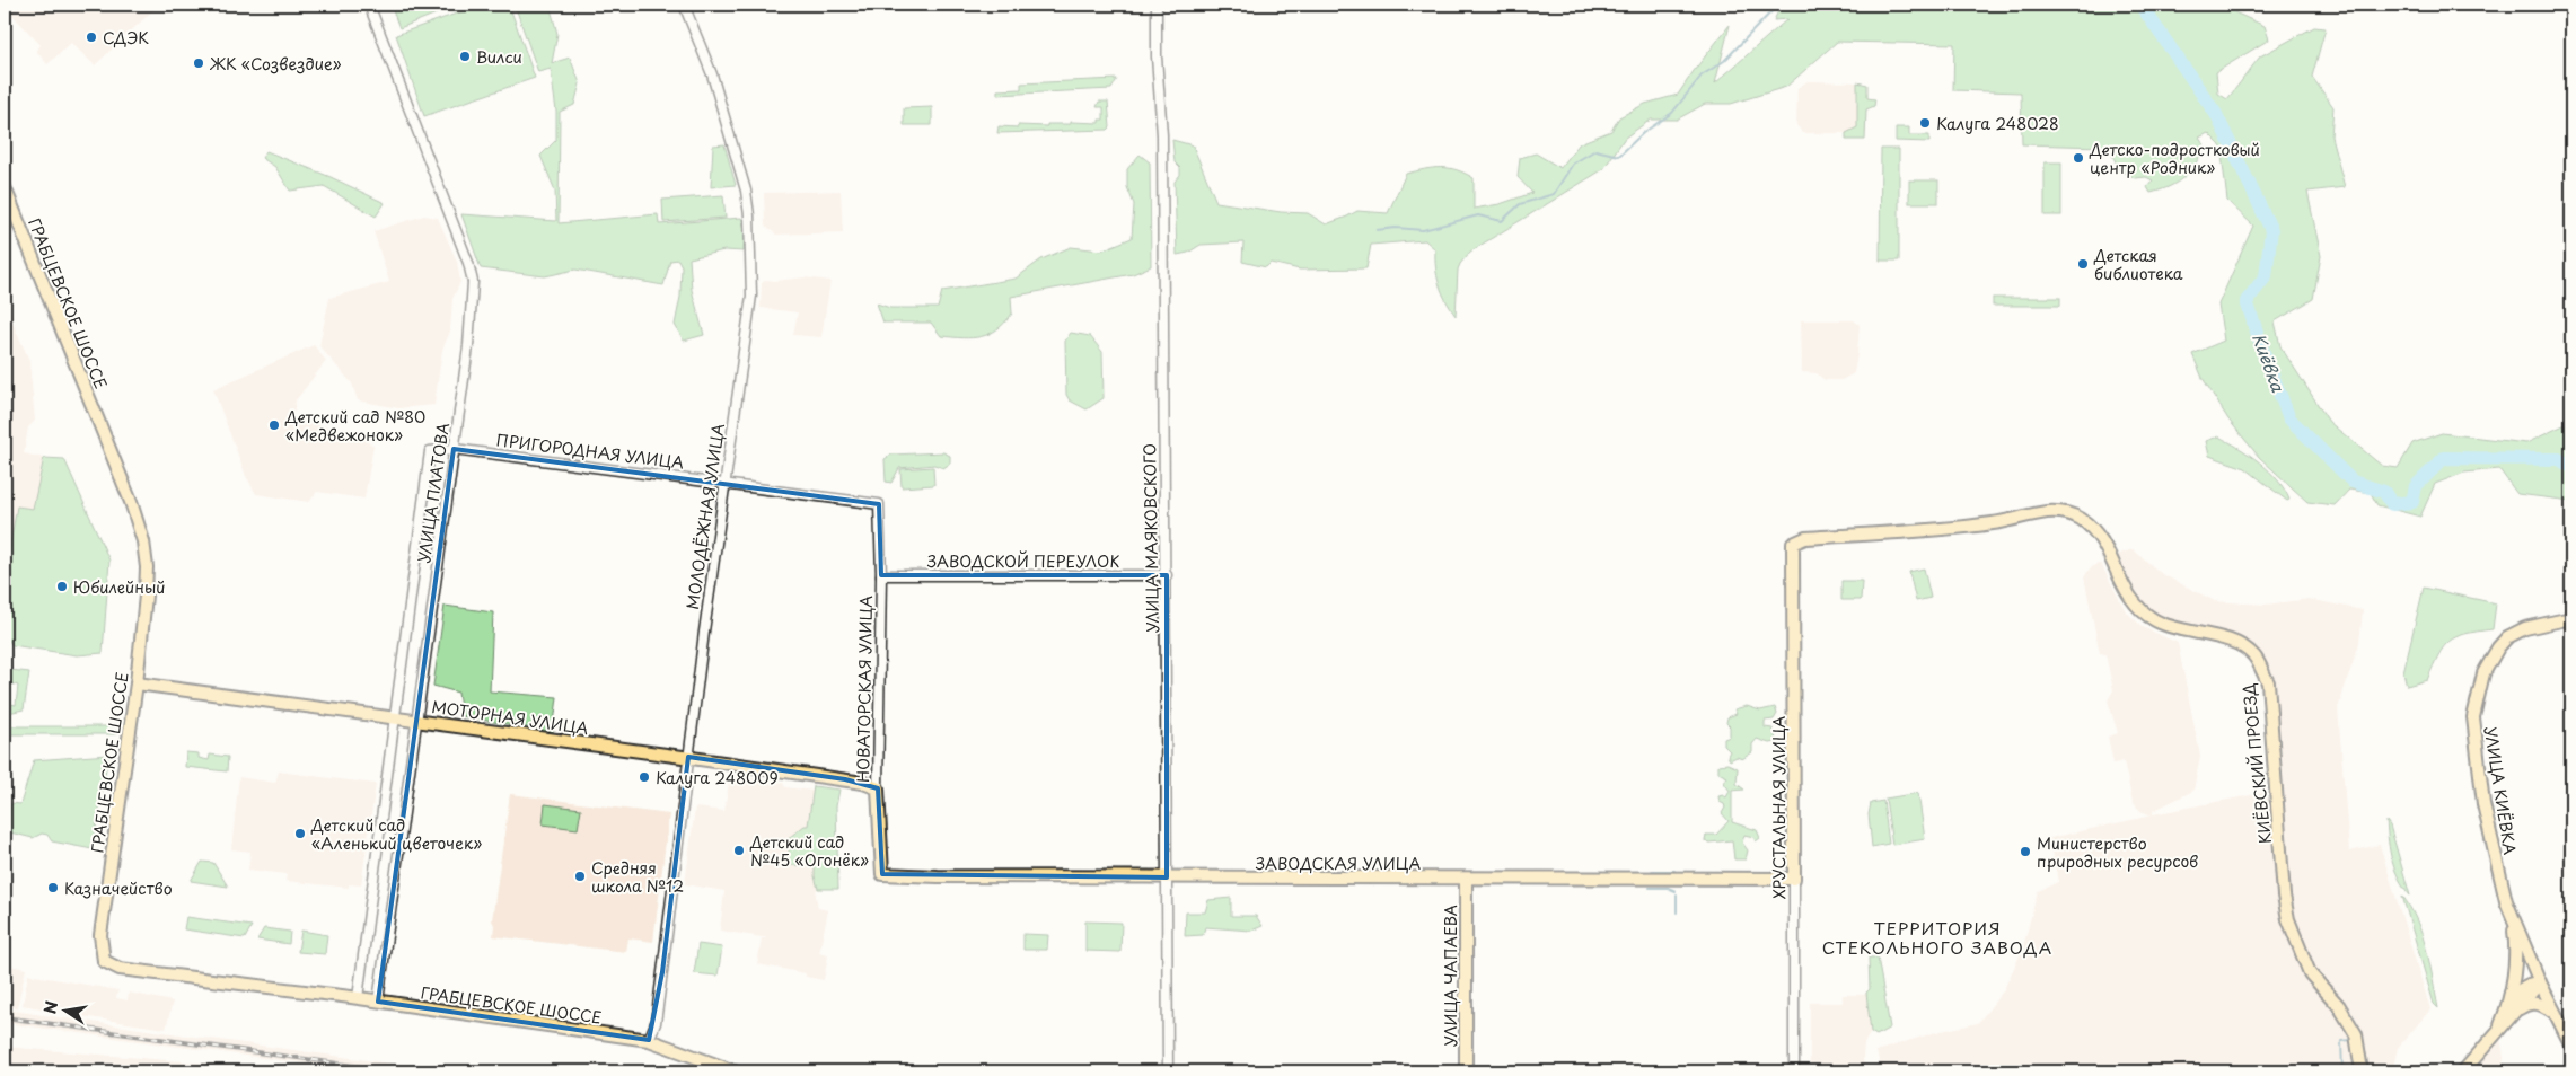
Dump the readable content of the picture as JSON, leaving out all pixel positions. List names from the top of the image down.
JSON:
{
  "streets": {
    "main road": [
      "ГРАБЦЕВСКОЕ ШОССЕ",
      "НОВАТОРСКАЯ УЛИЦА",
      "МОТОРНАЯ УЛИЦА",
      "КИЁВСКИЙ ПРОЕЗД",
      "УЛИЦА КИЁВКА",
      "ХРУСТАЛЬНАЯ УЛИЦА",
      "ЗАВОДСКАЯ УЛИЦА",
      "УЛИЦА ЧАПАЕВА"
    ],
    "street": [
      "ПРИГОРОДНАЯ УЛИЦА",
      "УЛИЦА ПЛАТОВА",
      "МОЛОДЁЖНАЯ УЛИЦА",
      "УЛИЦА МАЯКОВСКОГО",
      "ЗАВОДСКОЙ ПЕРЕУЛОК"
    ]
  },
  "crossings": [
    ["ГРАБЦЕВСКОЕ ШОССЕ", "УЛИЦА ПЛАТОВА"],
    ["ГРАБЦЕВСКОЕ ШОССЕ", "МОЛОДЁЖНАЯ УЛИЦА"],
    ["ГРАБЦЕВСКОЕ ШОССЕ", "МОТОРНАЯ УЛИЦА"],
    ["ПРИГОРОДНАЯ УЛИЦА", "УЛИЦА ПЛАТОВА"],
    ["ПРИГОРОДНАЯ УЛИЦА", "МОЛОДЁЖНАЯ УЛИЦА"],
    ["ПРИГОРОДНАЯ УЛИЦА", "НОВАТОРСКАЯ УЛИЦА"],
    ["УЛИЦА ПЛАТОВА", "МОТОРНАЯ УЛИЦА"],
    ["МОЛОДЁЖНАЯ УЛИЦА", "МОТОРНАЯ УЛИЦА"],
    ["УЛИЦА МАЯКОВСКОГО", "ЗАВОДСКОЙ ПЕРЕУЛОК"],
    ["УЛИЦА МАЯКОВСКОГО", "ЗАВОДСКАЯ УЛИЦА"],
    ["ЗАВОДСКОЙ ПЕРЕУЛОК", "НОВАТОРСКАЯ УЛИЦА"],
    ["НОВАТОРСКАЯ УЛИЦА", "МОТОРНАЯ УЛИЦА"],
    ["НОВАТОРСКАЯ УЛИЦА", "ЗАВОДСКАЯ УЛИЦА"],
    ["КИЁВСКИЙ ПРОЕЗД", "ХРУСТАЛЬНАЯ УЛИЦА"],
    ["ХРУСТАЛЬНАЯ УЛИЦА", "ЗАВОДСКАЯ УЛИЦА"],
    ["ЗАВОДСКАЯ УЛИЦА", "УЛИЦА ЧАПАЕВА"]
  ],
  "districts": ["ТЕРРИТОРИЯ СТЕКОЛЬНОГО ЗАВОДА"],
  "water": ["Киёвка"],
  "places": [
    "СДЭК",
    "Вилси",
    "ЖК «Созвездие»",
    "Калуга 248028",
    "Детско-подростковый центр «Родник»",
    "Детская библиотека",
    "Детский сад №80 «Медвежонок»",
    "Юбилейный",
    "Калуга 248009",
    "Детский сад «Аленький цветочек»",
    "Детский сад №45 «Огонёк»",
    "Министерство природных ресурсов",
    "Средняя школа №12",
    "Казначейство"
  ],
  "north": "left"
}
